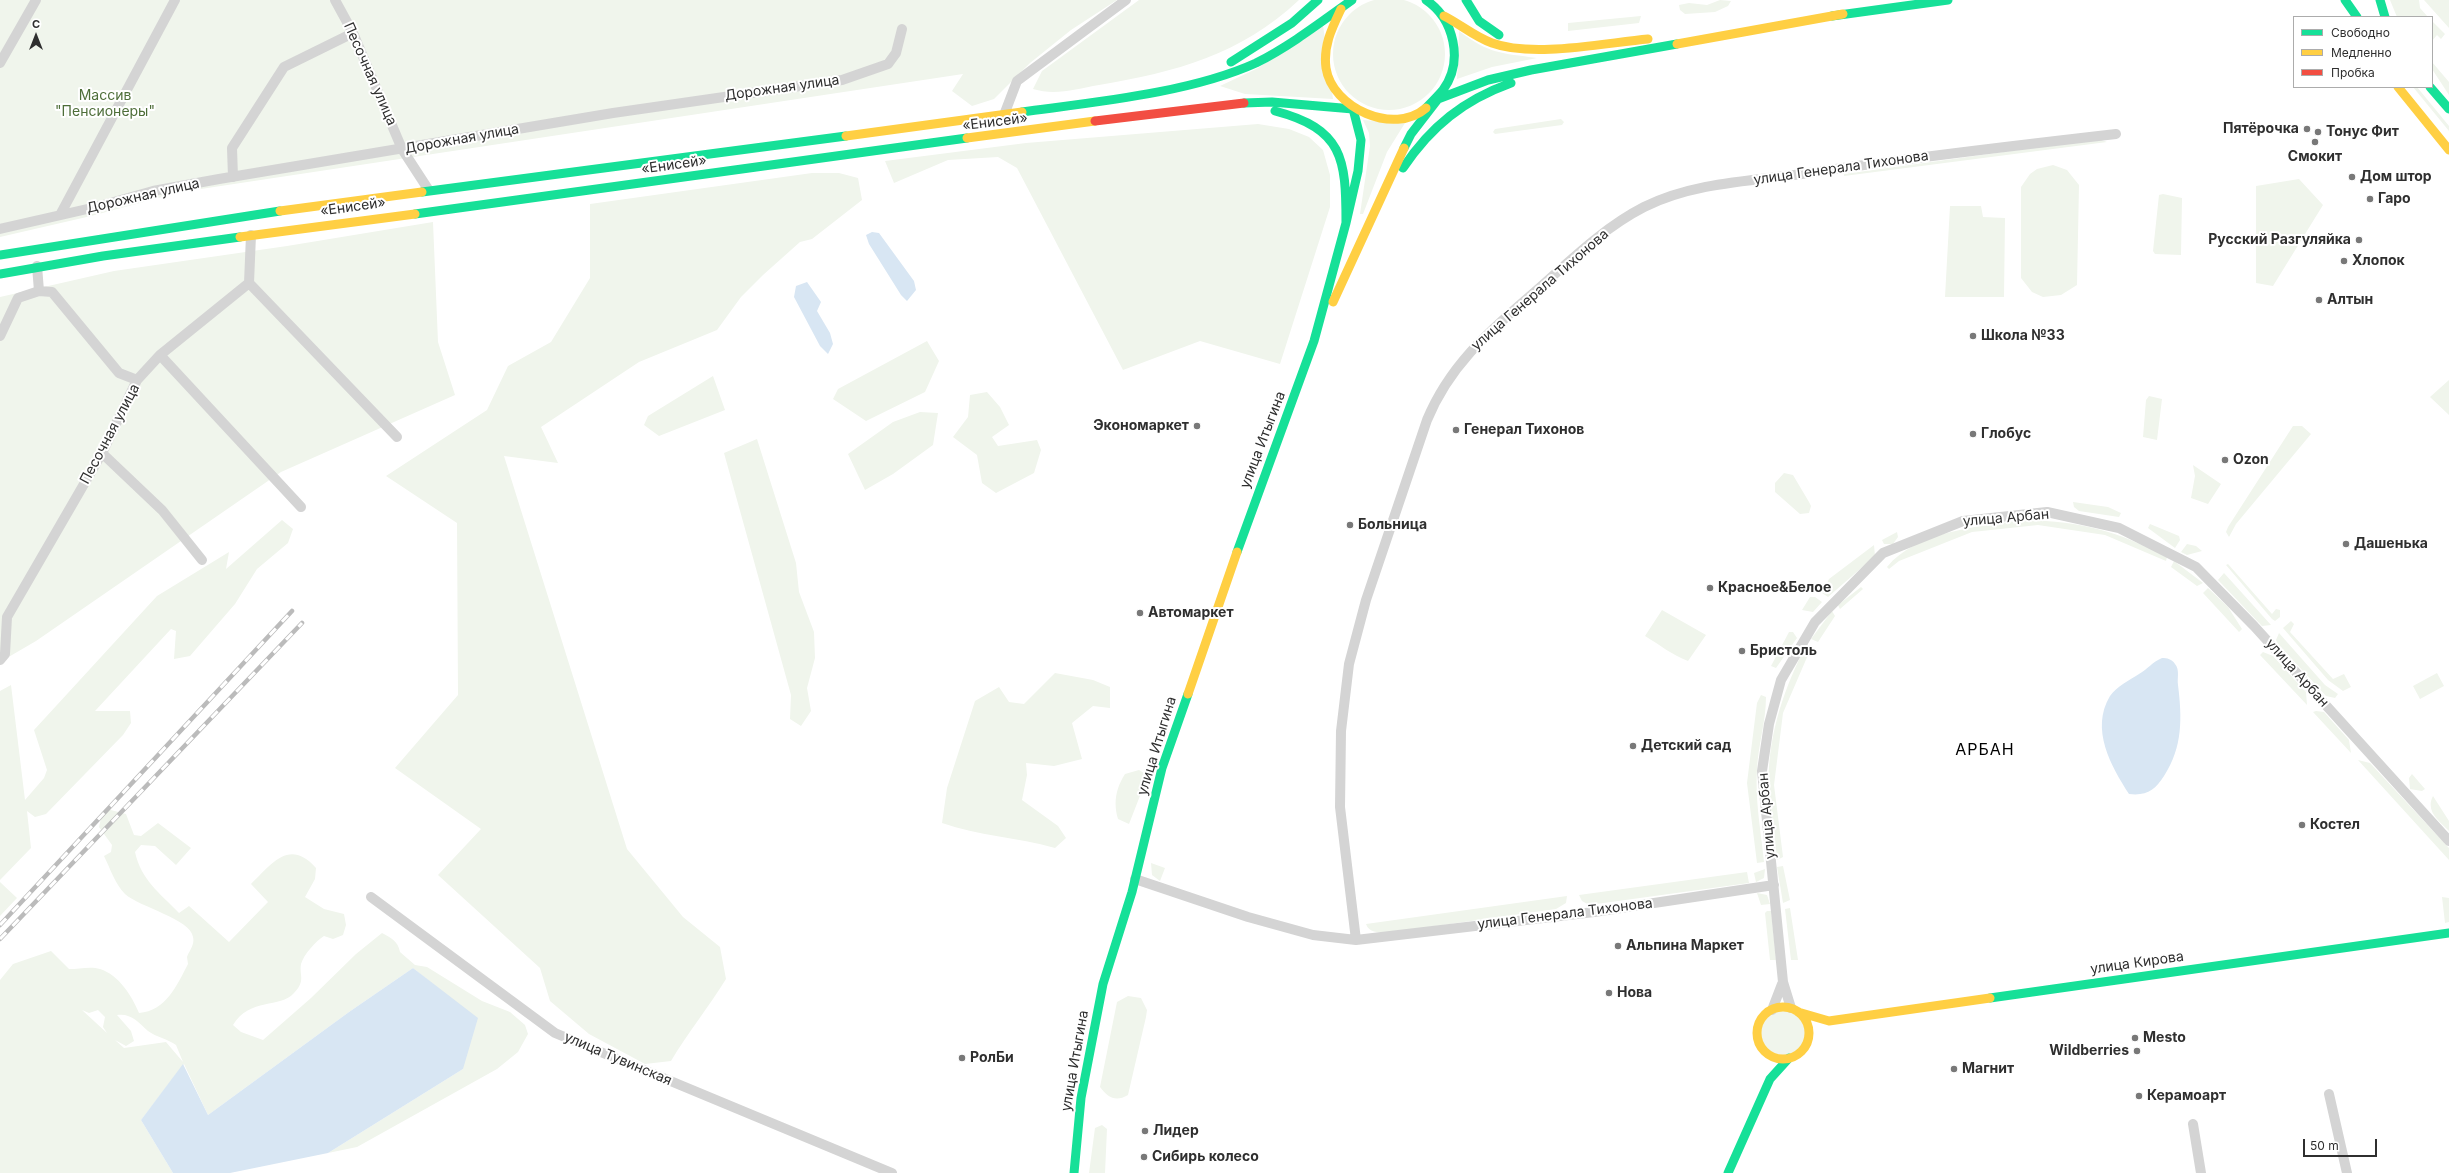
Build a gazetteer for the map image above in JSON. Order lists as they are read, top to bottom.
{
  "streets": {
    "main road": ["«Енисей»", "улица Итыгина", "улица Кирова"],
    "street": [
      "Песочная улица",
      "Дорожная улица",
      "улица Генерала Тихонова",
      "улица Арбан",
      "улица Тувинская"
    ]
  },
  "crossings": [
    ["Песочная улица", "Дорожная улица"],
    ["Песочная улица", "«Енисей»"],
    ["«Енисей»", "улица Итыгина"],
    ["улица Генерала Тихонова", "улица Итыгина"],
    ["улица Генерала Тихонова", "улица Арбан"]
  ],
  "districts": ["АРБАН"],
  "parks": ["Массив \"Пенсионеры\""],
  "places": [
    "Пятёрочка",
    "Тонус Фит",
    "Смокит",
    "Дом штор",
    "Гаро",
    "Русский Разгуляйка",
    "Хлопок",
    "Алтын",
    "Школа №33",
    "Экономаркет",
    "Генерал Тихонов",
    "Глобус",
    "Ozon",
    "Больница",
    "Дашенька",
    "Красное&Белое",
    "Автомаркет",
    "Бристоль",
    "Детский сад",
    "Костел",
    "Альпина Маркет",
    "Нова",
    "Mesto",
    "Wildberries",
    "РолБи",
    "Магнит",
    "Керамоарт",
    "Лидер",
    "Сибирь колесо"
  ],
  "legend": ["Свободно", "Медленно", "Пробка"],
  "scale_bar": "50 m",
  "north": "top"
}
